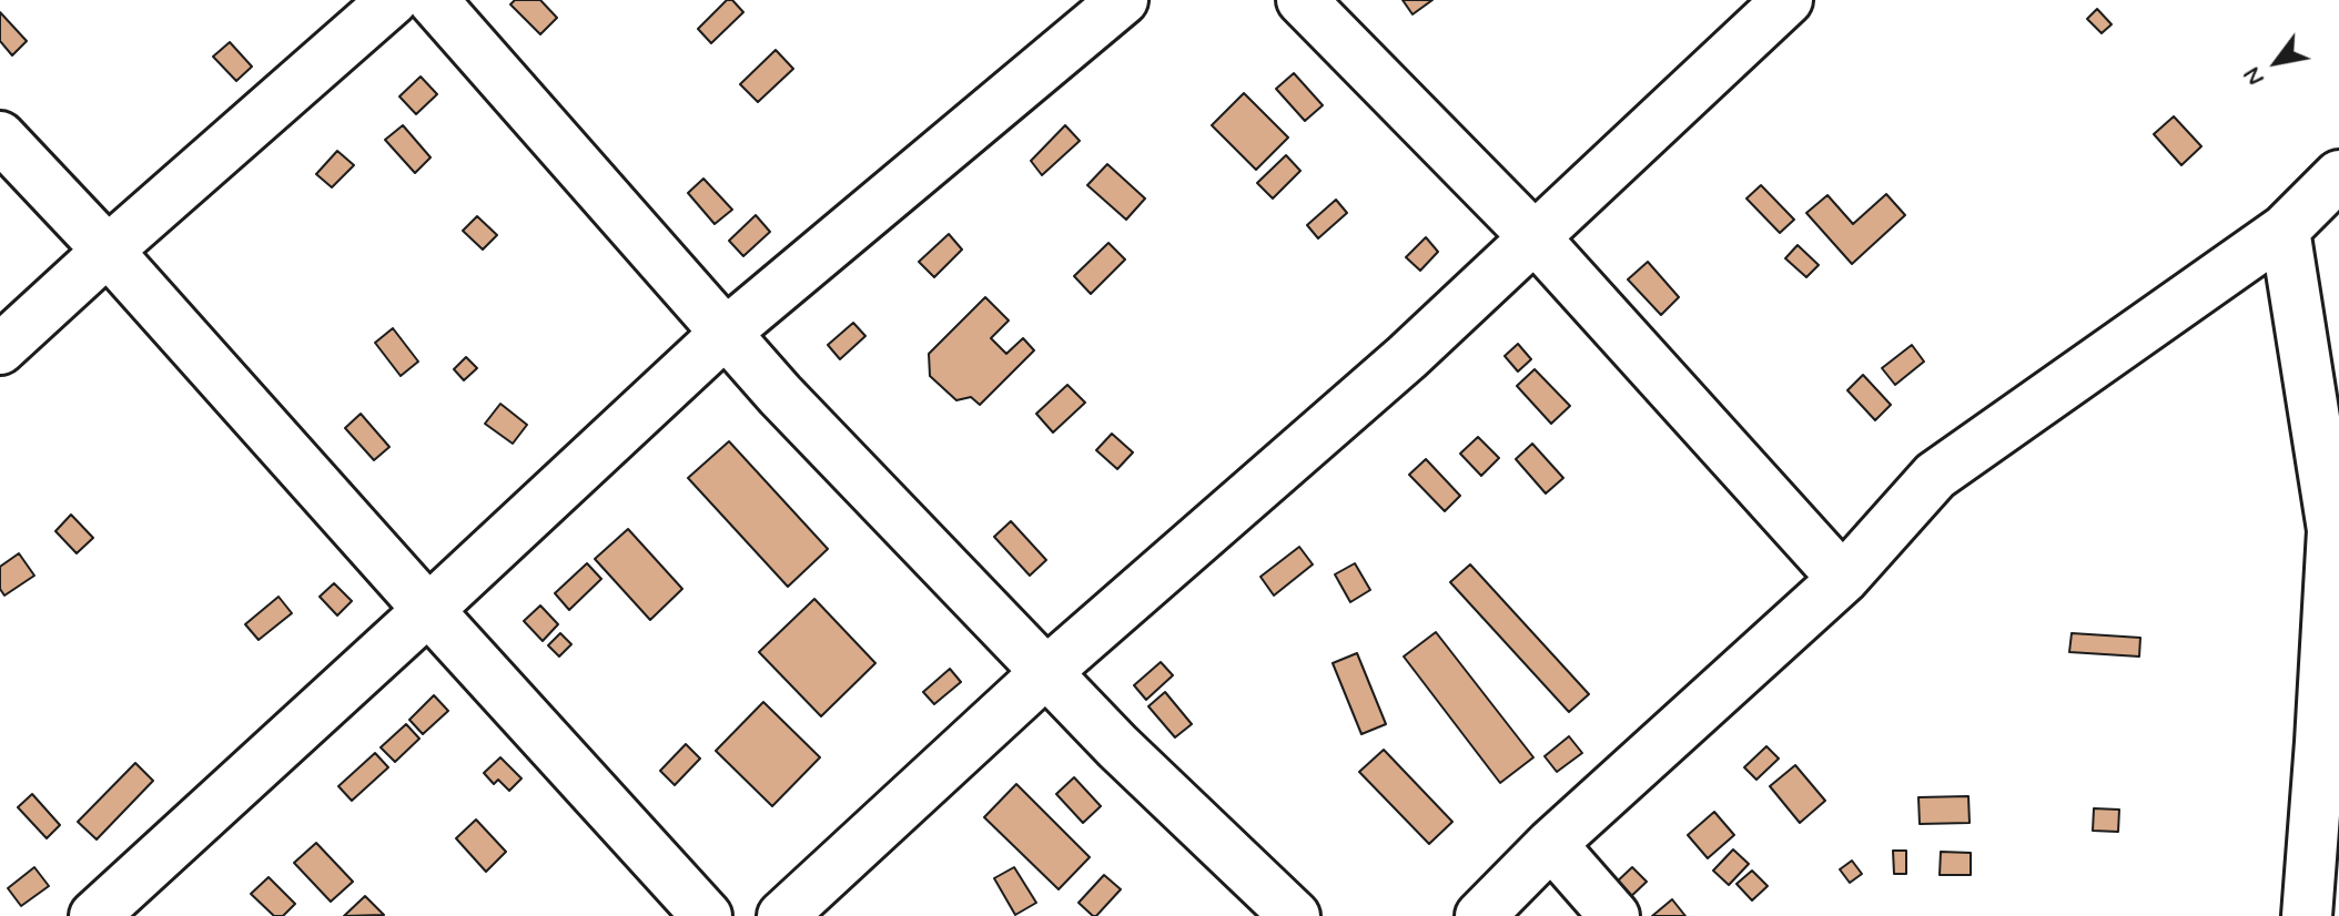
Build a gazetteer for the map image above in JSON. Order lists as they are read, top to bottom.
{
  "north": "bottom left"
}
